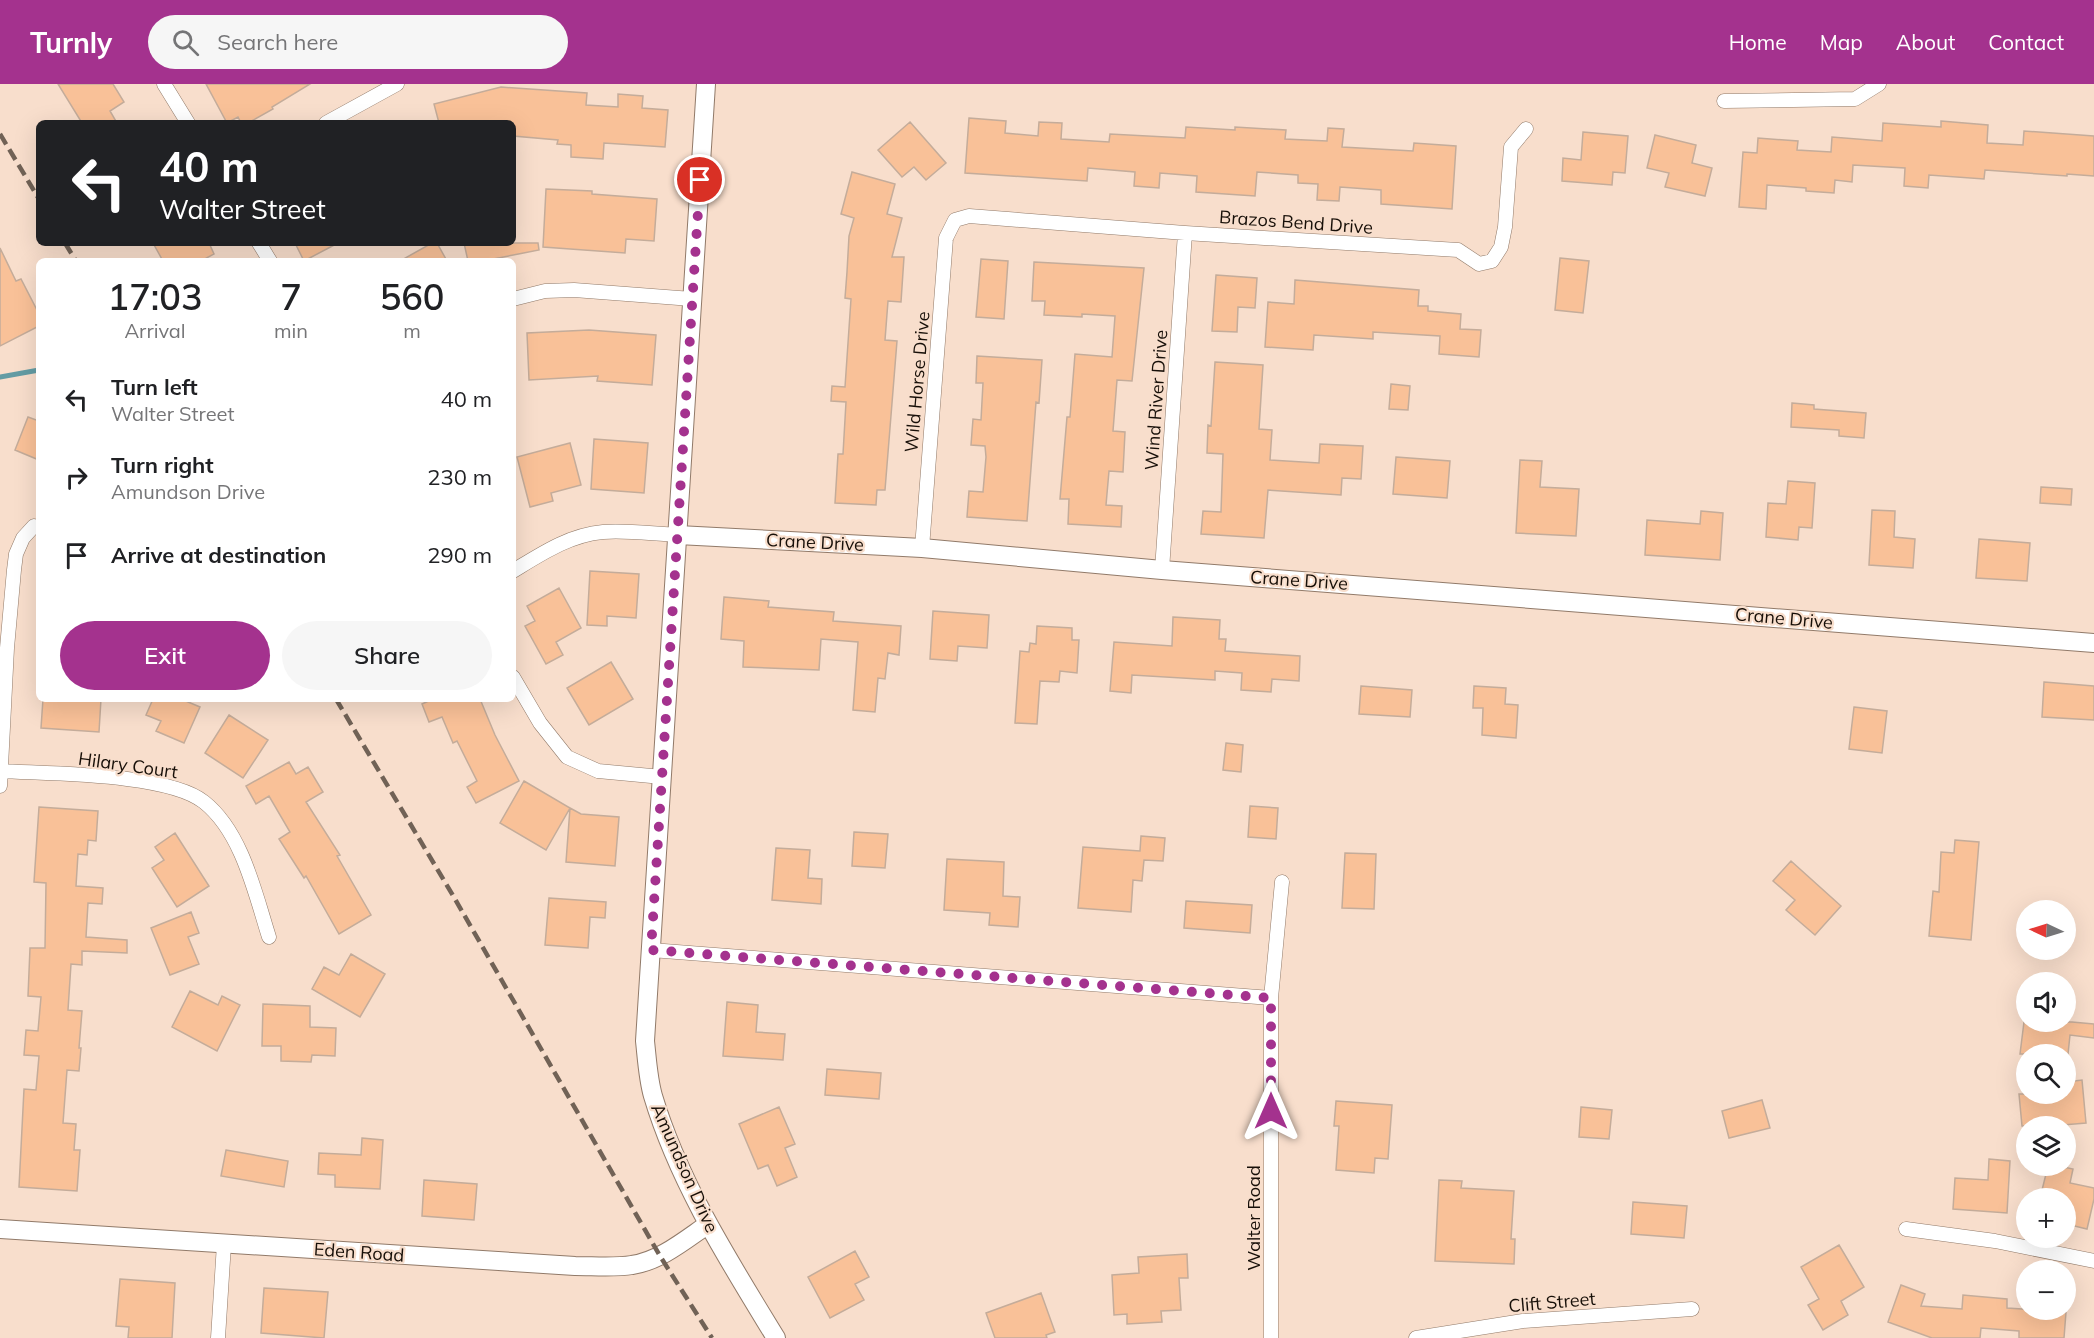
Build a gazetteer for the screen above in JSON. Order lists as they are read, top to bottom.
{
  "streets": {
    "street": [
      "Brazos Bend Drive",
      "Wild Horse Drive",
      "Wind River Drive",
      "Crane Drive",
      "Hilary Court",
      "Amundson Drive",
      "Walter Road",
      "Eden Road",
      "Clift Street"
    ]
  },
  "crossings": [
    ["Brazos Bend Drive", "Wild Horse Drive"],
    ["Brazos Bend Drive", "Wind River Drive"],
    ["Wild Horse Drive", "Crane Drive"],
    ["Wind River Drive", "Crane Drive"],
    ["Crane Drive", "Amundson Drive"],
    ["Amundson Drive", "Eden Road"]
  ],
  "north": "left",
  "page": {
    "header": "Turnly",
    "search": "Search here",
    "nav": [
      "Home",
      "Map",
      "About",
      "Contact"
    ],
    "turn": ["40 m", "Walter Street"],
    "eta": [
      "17:03",
      "Arrival",
      "7",
      "min",
      "560",
      "m"
    ],
    "list": [
      {
        "name": "Turn left",
        "note": "Walter Street",
        "value": "40 m"
      },
      {
        "name": "Turn right",
        "note": "Amundson Drive",
        "value": "230 m"
      },
      {
        "name": "Arrive at destination",
        "value": "290 m"
      }
    ],
    "buttons": ["Exit", "Share"],
    "map_buttons": ["+", "−"]
  }
}
